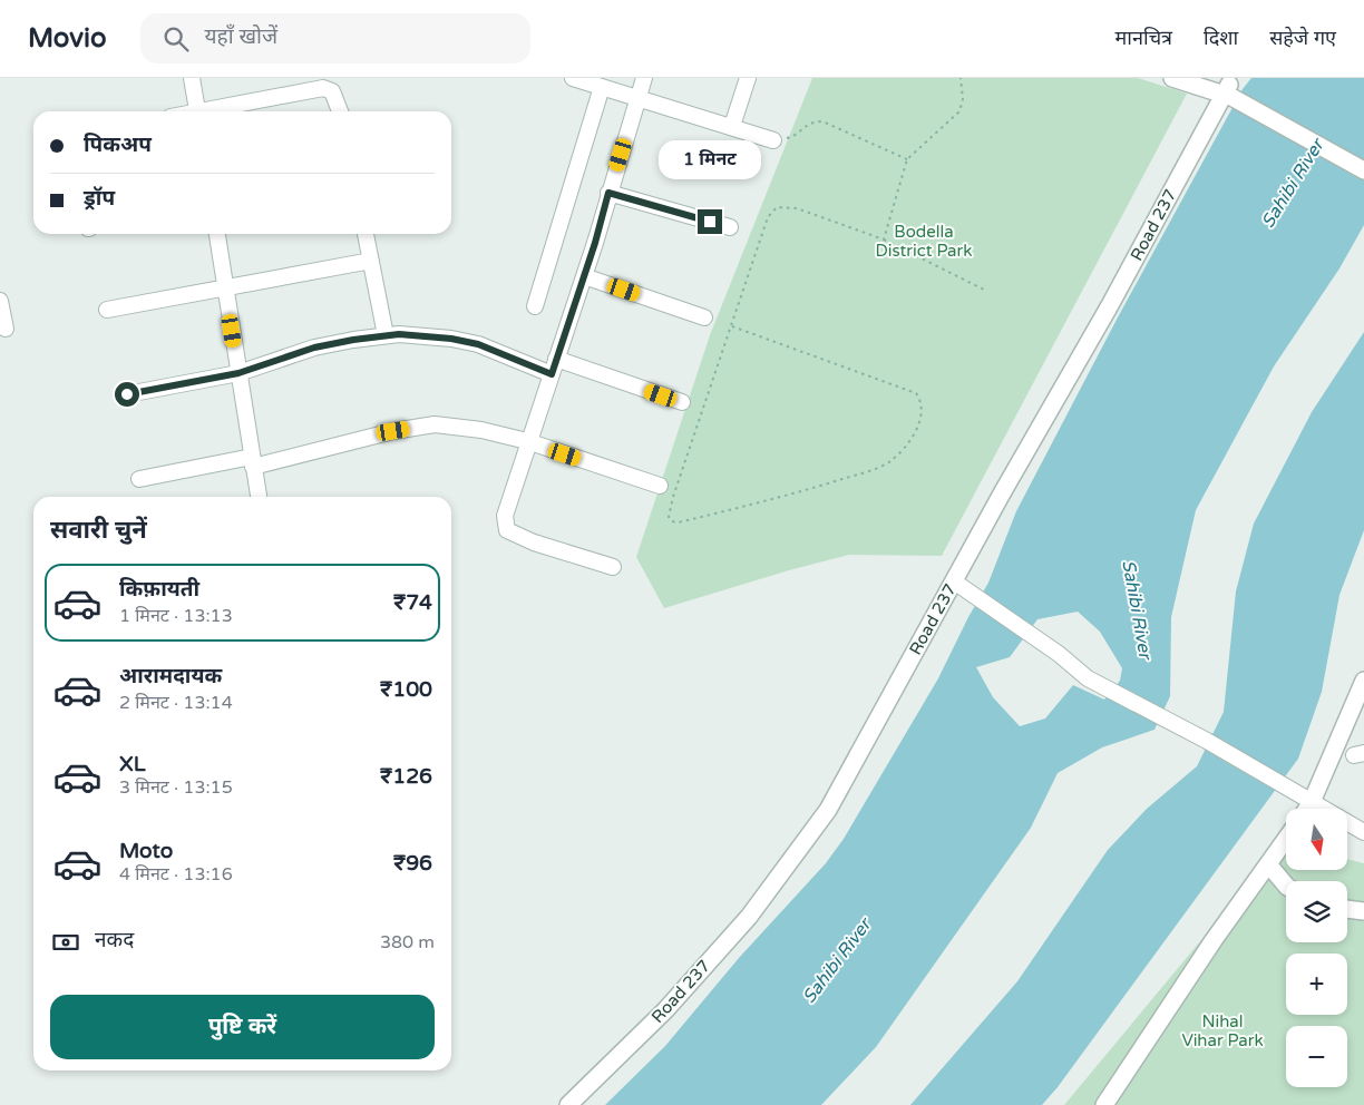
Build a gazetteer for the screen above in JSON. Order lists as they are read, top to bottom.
{
  "streets": {
    "street": ["Road 237"]
  },
  "water": ["Sahibi River"],
  "parks": ["Bodella District Park", "Nihal Vihar Park"],
  "north": "bottom",
  "page": {
    "header": "Movio",
    "search": "यहाँ खोजें",
    "nav": ["मानचित्र", "दिशा", "सहेजे गए"],
    "banner": ["पिकअप", "ड्रॉप"],
    "bubble": "1 मिनट",
    "heading": "सवारी चुनें",
    "list": [
      {
        "name": "किफ़ायती",
        "note": "1 मिनट · 13:13",
        "value": "₹74"
      },
      {
        "name": "आरामदायक",
        "note": "2 मिनट · 13:14",
        "value": "₹100"
      },
      {
        "name": "XL",
        "note": "3 मिनट · 13:15",
        "value": "₹126"
      },
      {
        "name": "Moto",
        "note": "4 मिनट · 13:16",
        "value": "₹96"
      }
    ],
    "map_buttons": ["+", "−"],
    "pay": ["नकद", "380 m"],
    "buttons": "पुष्टि करें"
  }
}
